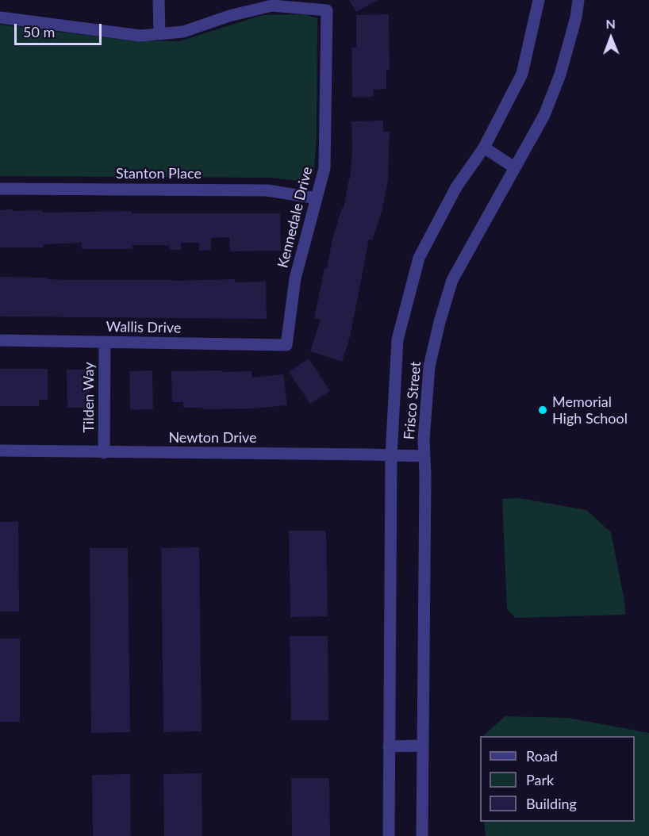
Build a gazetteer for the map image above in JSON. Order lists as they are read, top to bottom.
{
  "streets": {
    "street": [
      "Stanton Place",
      "Kennedale Drive",
      "Wallis Drive",
      "Tilden Way",
      "Frisco Street",
      "Newton Drive"
    ]
  },
  "crossings": [
    ["Stanton Place", "Kennedale Drive"],
    ["Kennedale Drive", "Wallis Drive"],
    ["Wallis Drive", "Tilden Way"],
    ["Tilden Way", "Newton Drive"],
    ["Frisco Street", "Newton Drive"]
  ],
  "places": ["Memorial High School"],
  "legend": ["Road", "Park", "Building"],
  "scale_bar": "50 m",
  "north": "top"
}
